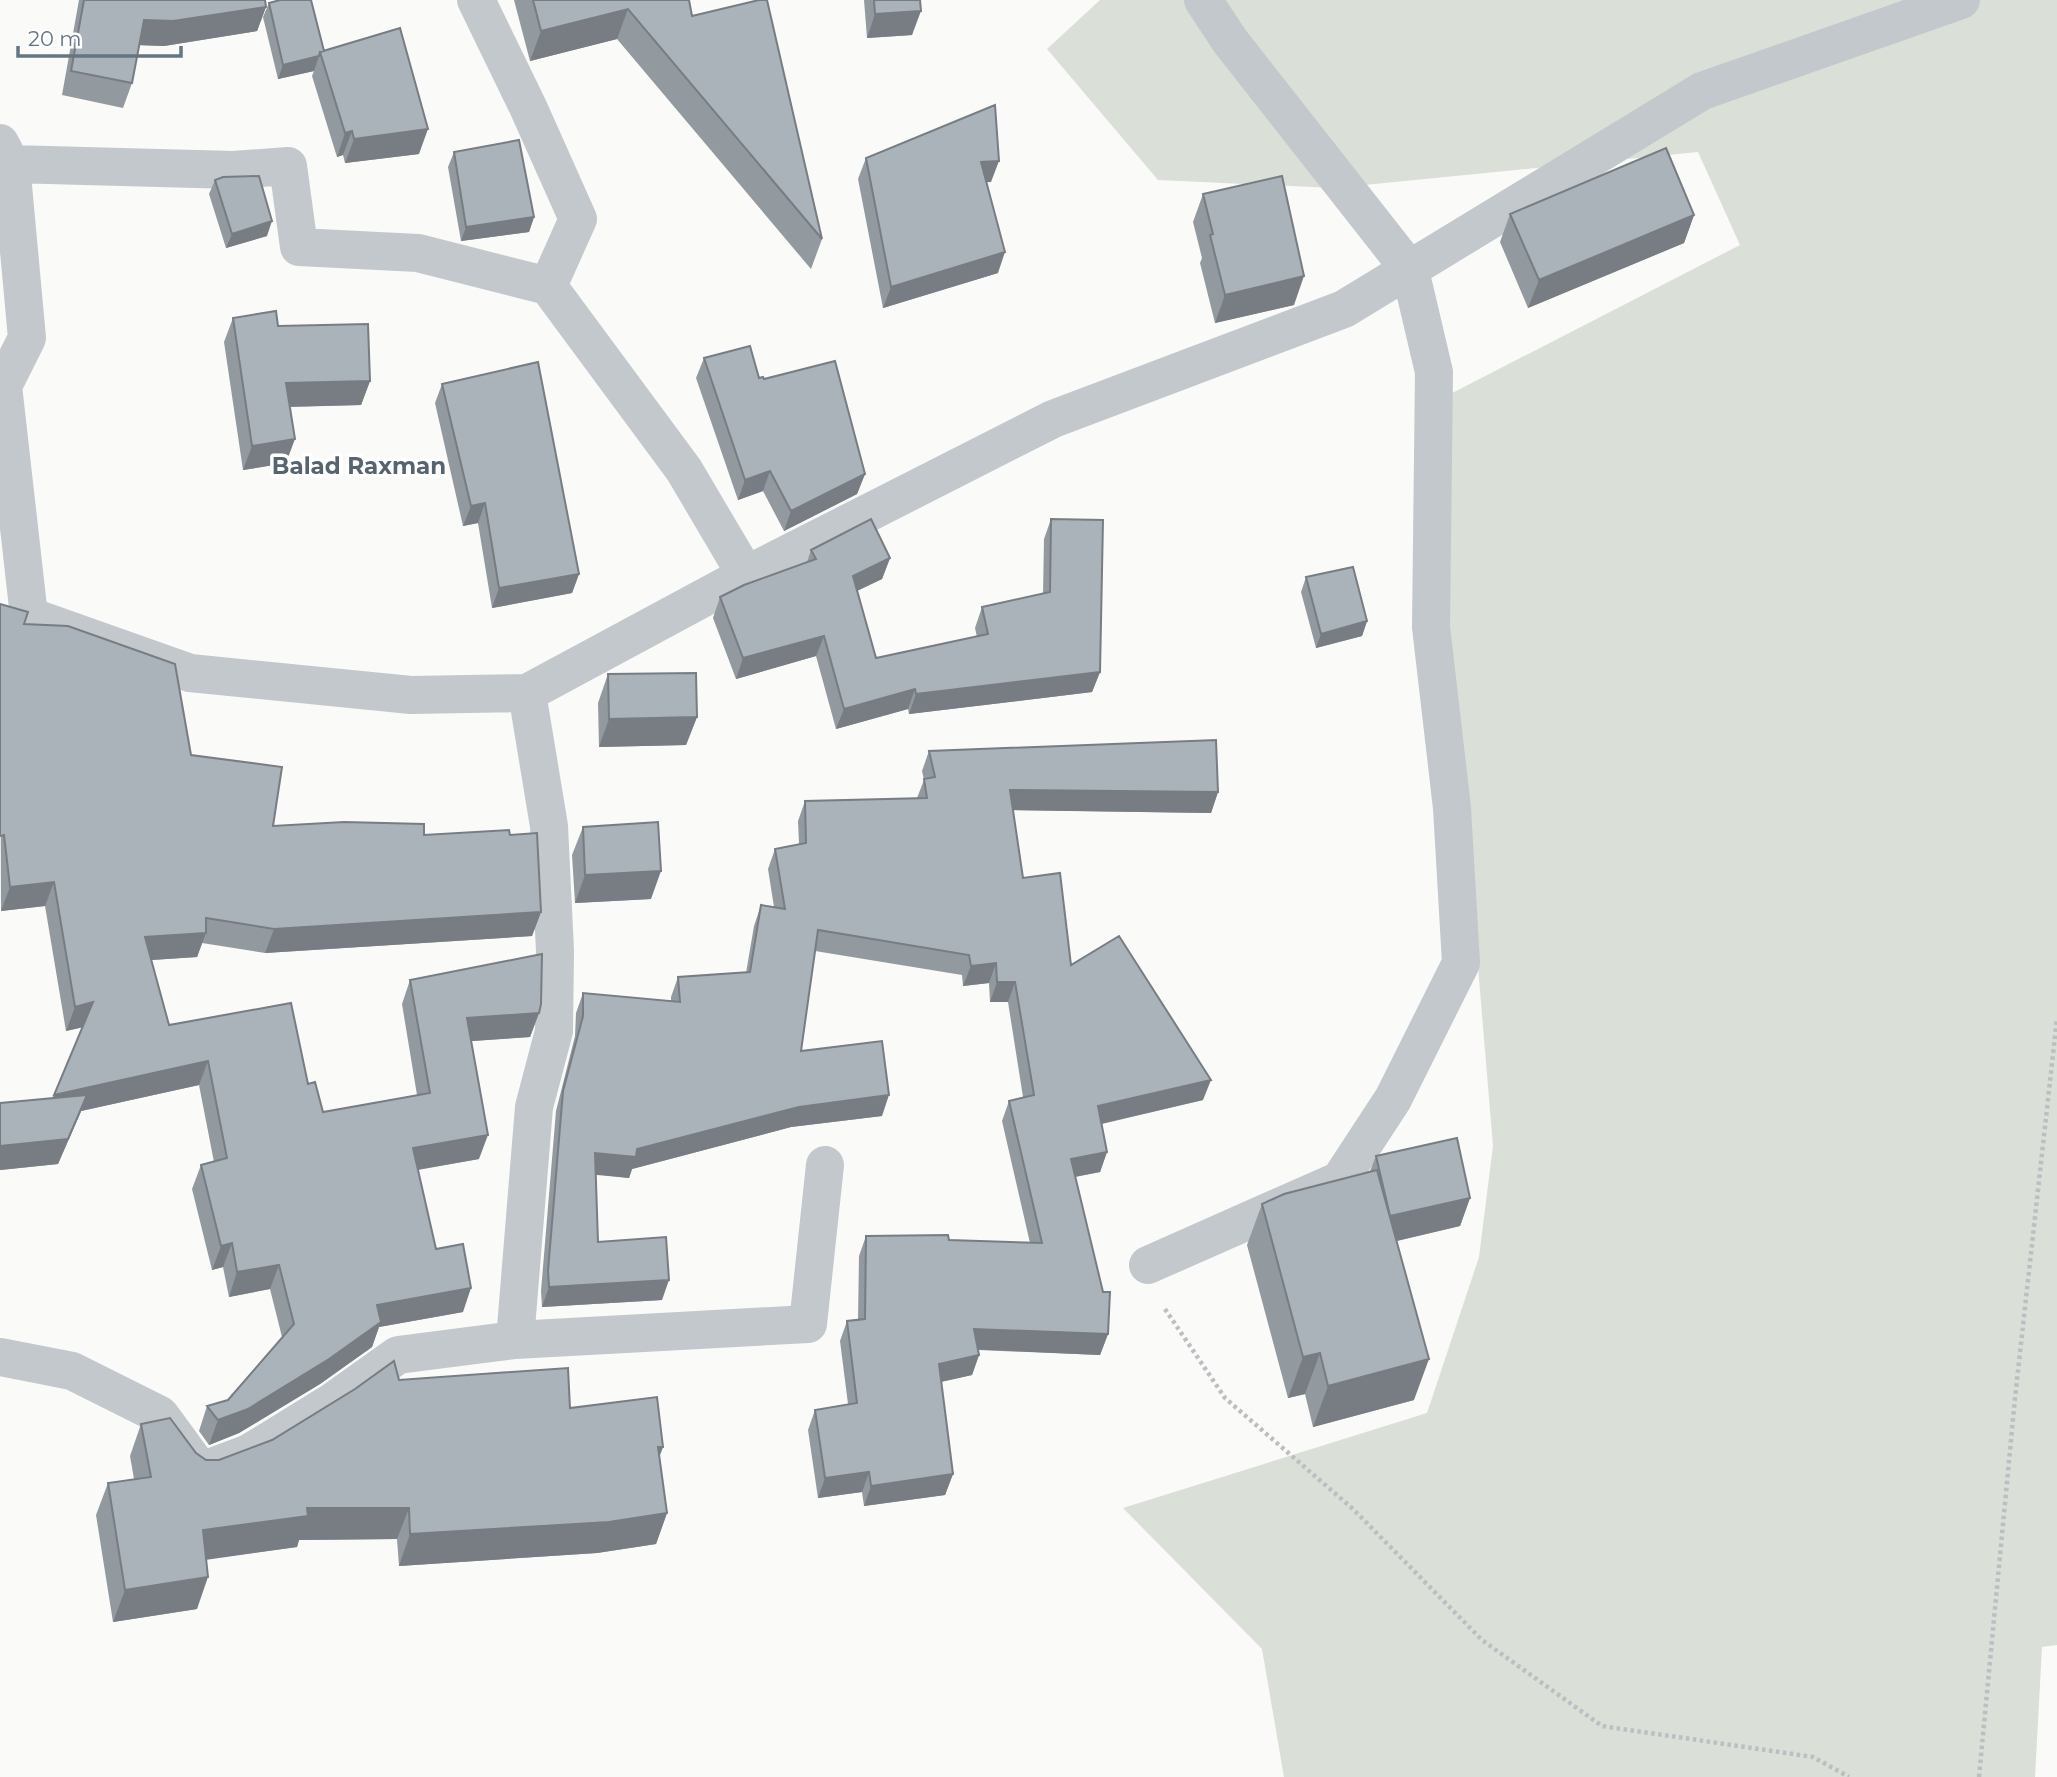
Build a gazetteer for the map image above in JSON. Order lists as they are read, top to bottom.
{
  "districts": ["Balad Raxman"],
  "scale_bar": "20 m"
}
